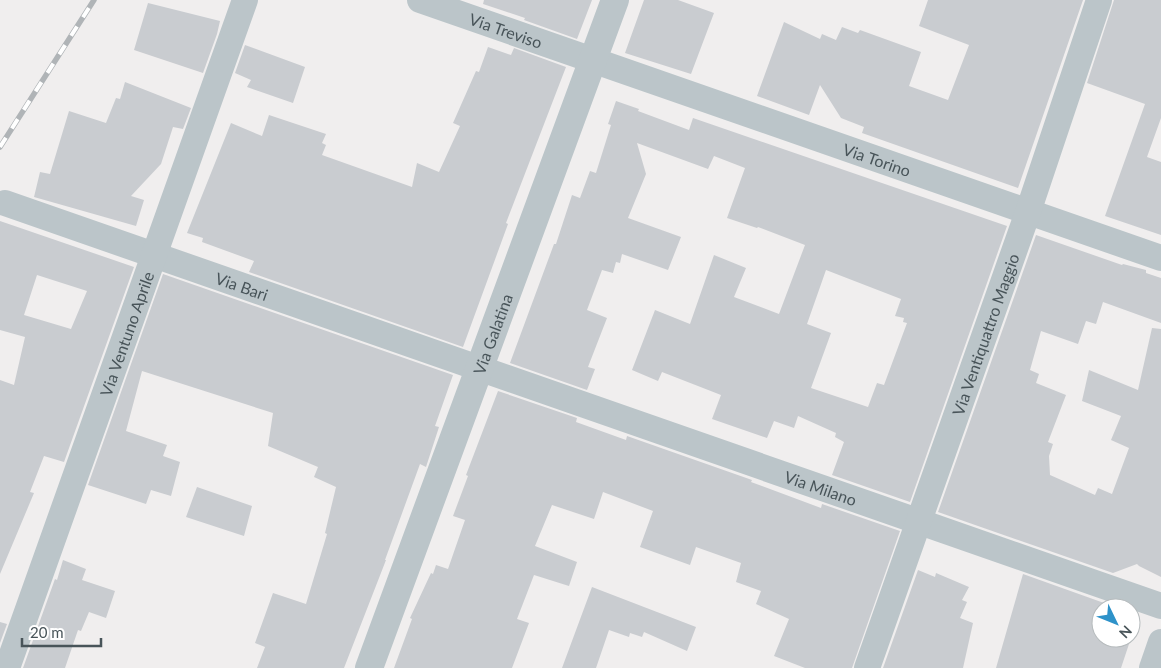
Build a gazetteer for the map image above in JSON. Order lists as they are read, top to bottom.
{
  "streets": {
    "street": [
      "Via Treviso",
      "Via Torino",
      "Via Bari",
      "Via Ventuno Aprile",
      "Via Galatina",
      "Via Ventiquattro Maggio",
      "Via Milano"
    ]
  },
  "crossings": [
    ["Via Treviso", "Via Torino"],
    ["Via Treviso", "Via Galatina"],
    ["Via Torino", "Via Galatina"],
    ["Via Torino", "Via Ventiquattro Maggio"],
    ["Via Bari", "Via Ventuno Aprile"],
    ["Via Bari", "Via Galatina"],
    ["Via Bari", "Via Milano"],
    ["Via Galatina", "Via Milano"],
    ["Via Ventiquattro Maggio", "Via Milano"]
  ],
  "scale_bar": "20 m",
  "north": "bottom right"
}
